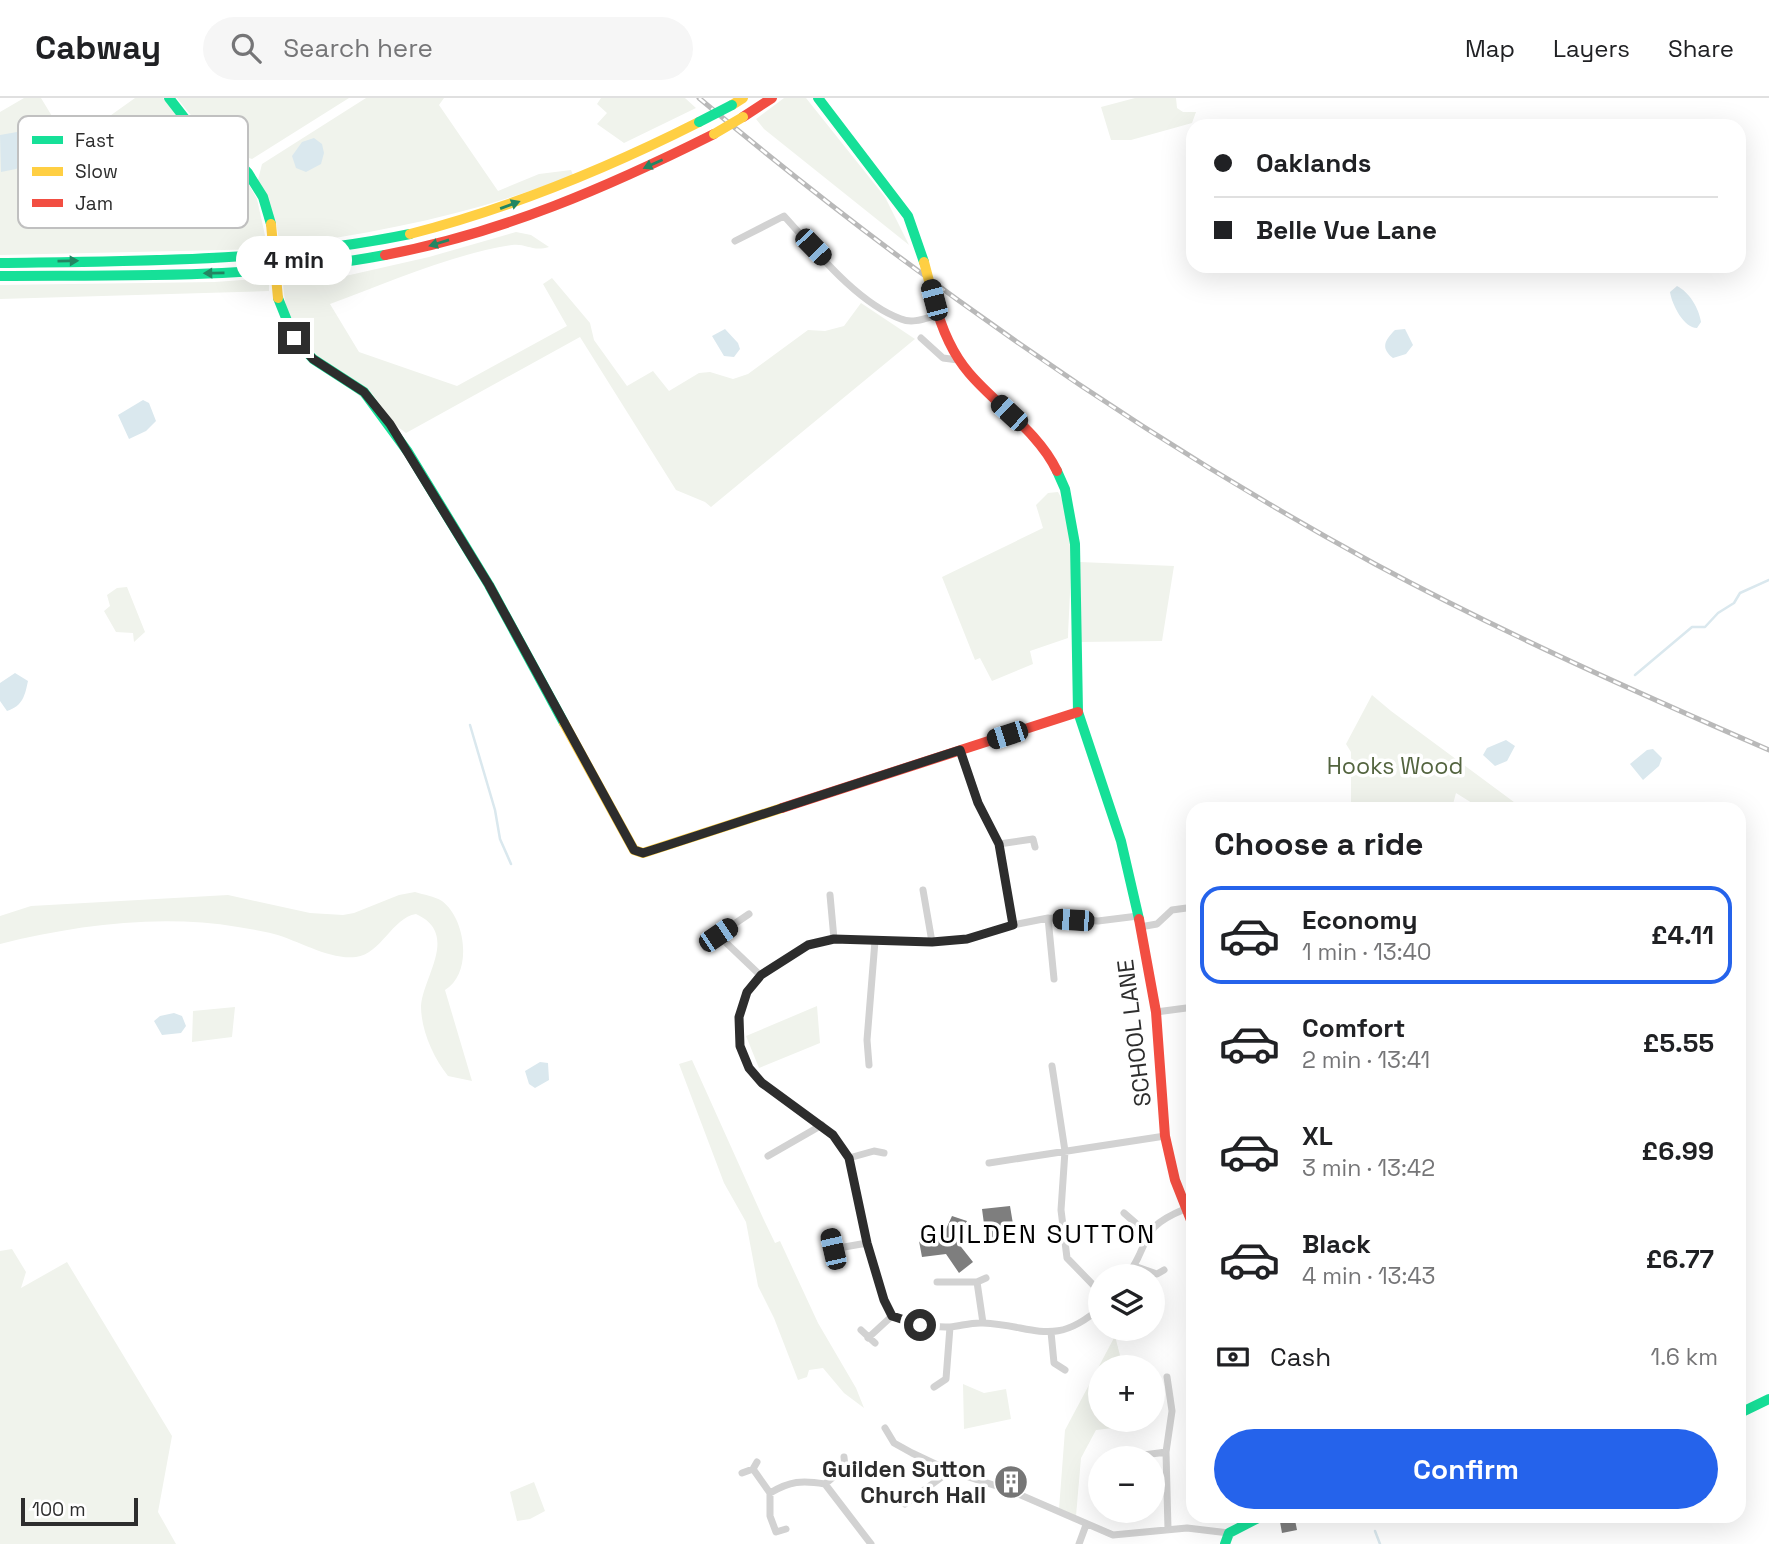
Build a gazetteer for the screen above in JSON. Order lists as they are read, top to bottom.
{
  "streets": {
    "main road": ["SCHOOL LANE"]
  },
  "districts": ["GUILDEN SUTTON"],
  "parks": ["Hooks Wood"],
  "places": {
    "building": ["Guilden Sutton Church Hall"]
  },
  "legend": ["Fast", "Slow", "Jam"],
  "scale_bar": "100 m",
  "page": {
    "header": "Cabway",
    "search": "Search here",
    "nav": ["Map", "Layers", "Share"],
    "banner": ["Oaklands", "Belle Vue Lane"],
    "bubble": "4 min",
    "heading": "Choose a ride",
    "list": [
      {
        "name": "Economy",
        "note": "1 min · 13:40",
        "value": "£4.11"
      },
      {
        "name": "Comfort",
        "note": "2 min · 13:41",
        "value": "£5.55"
      },
      {
        "name": "XL",
        "note": "3 min · 13:42",
        "value": "£6.99"
      },
      {
        "name": "Black",
        "note": "4 min · 13:43",
        "value": "£6.77"
      }
    ],
    "map_buttons": ["+", "−"],
    "pay": ["Cash", "1.6 km"],
    "buttons": "Confirm",
    "scale": "100 m"
  }
}
